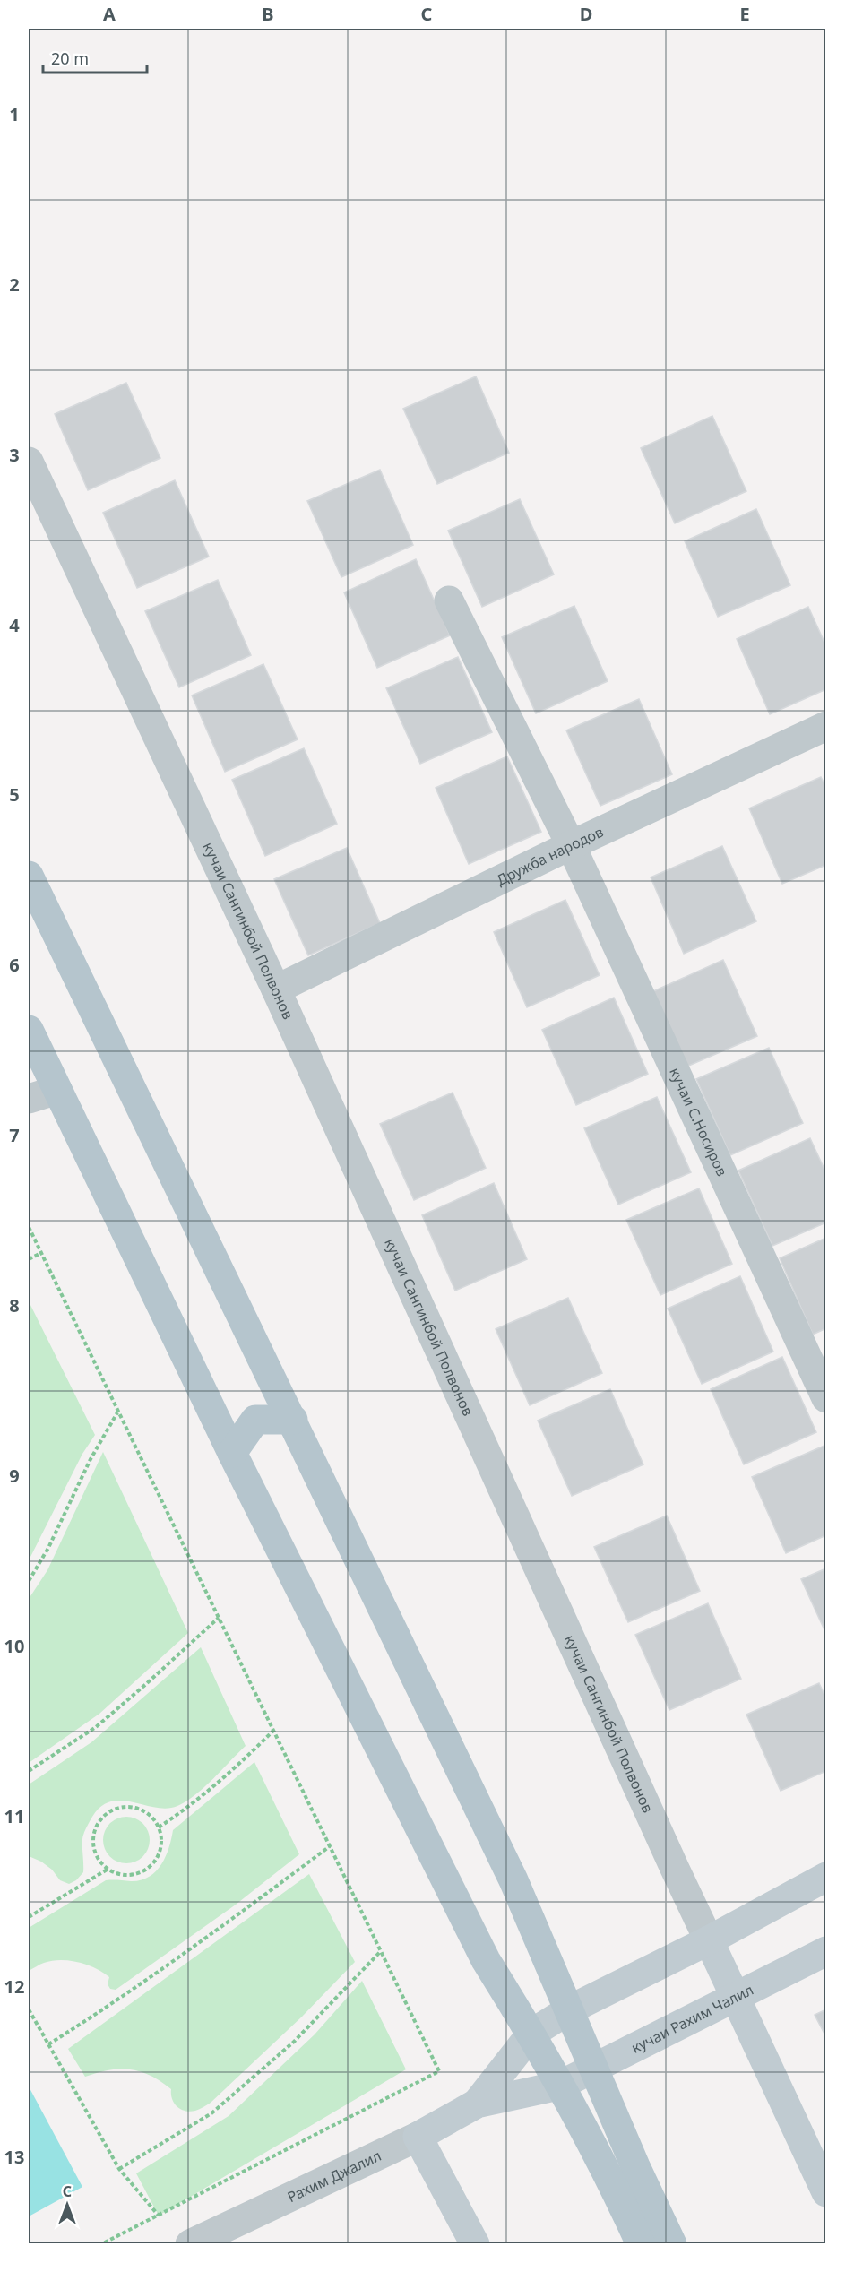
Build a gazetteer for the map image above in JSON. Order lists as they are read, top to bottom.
{
  "streets": {
    "main road": ["кучаи Сангинбой Полвонов", "кучаи Рахим Чалил", "Рахим Джалил"],
    "street": ["Дружба народов", "кучаи С.Носиров"]
  },
  "crossings": [
    ["Дружба народов", "кучаи Сангинбой Полвонов"],
    ["Дружба народов", "кучаи С.Носиров"],
    ["кучаи Сангинбой Полвонов", "кучаи Рахим Чалил"],
    ["кучаи Рахим Чалил", "Рахим Джалил"]
  ],
  "scale_bar": "20 m",
  "north": "top",
  "grid": {
    "columns": [
      "A",
      "B",
      "C",
      "D",
      "E"
    ],
    "rows": [
      "1",
      "2",
      "3",
      "4",
      "5",
      "6",
      "7",
      "8",
      "9",
      "10",
      "11",
      "12",
      "13"
    ]
  }
}
